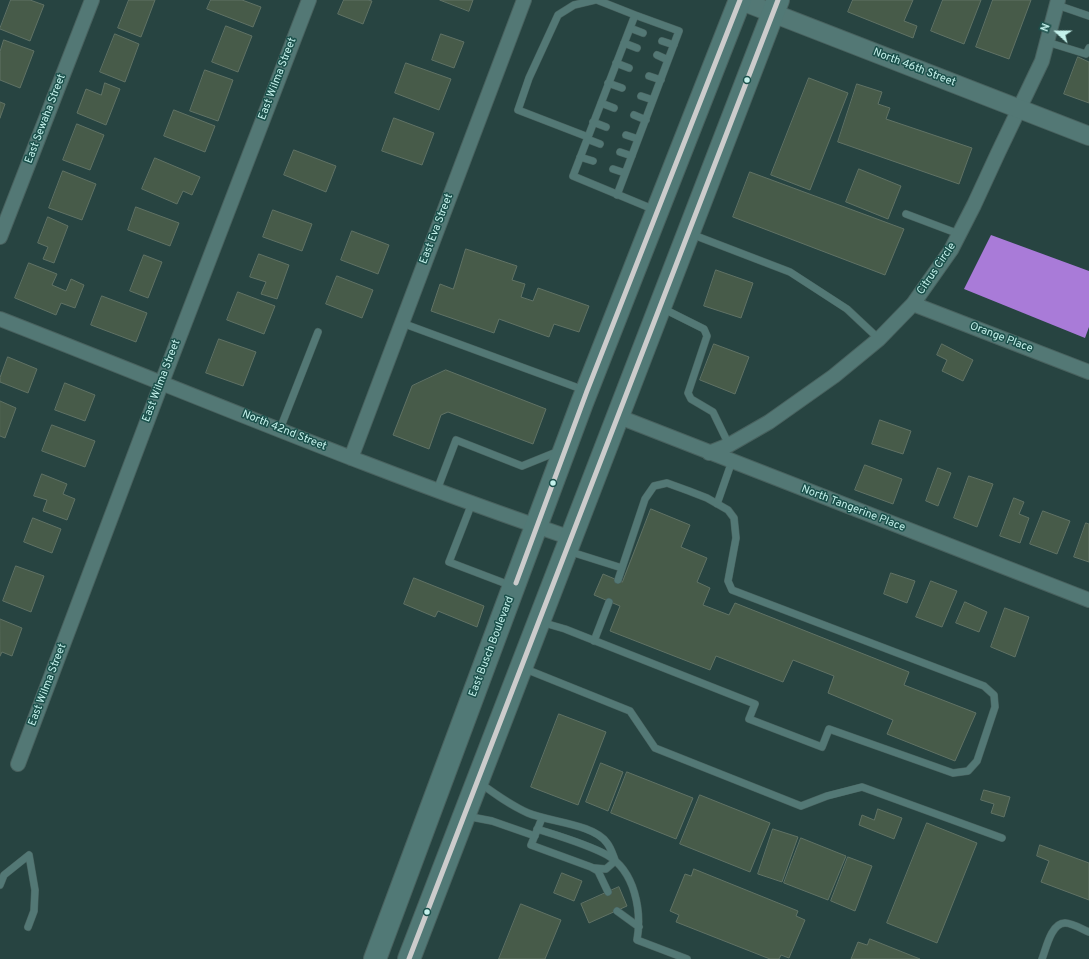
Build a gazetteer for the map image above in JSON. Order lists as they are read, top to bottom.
{
  "streets": {
    "main road": ["East Busch Boulevard"],
    "street": [
      "North 46th Street",
      "East Wilma Street",
      "East Sewaha Street",
      "East Eva Street",
      "Citrus Circle",
      "Orange Place",
      "North 42nd Street",
      "North Tangerine Place"
    ]
  },
  "crossings": [
    ["North 46th Street", "Citrus Circle"],
    ["North 46th Street", "East Busch Boulevard"],
    ["East Wilma Street", "North 42nd Street"],
    ["East Eva Street", "North 42nd Street"],
    ["Citrus Circle", "Orange Place"],
    ["Citrus Circle", "North Tangerine Place"],
    ["North 42nd Street", "East Busch Boulevard"]
  ],
  "north": "left"
}
